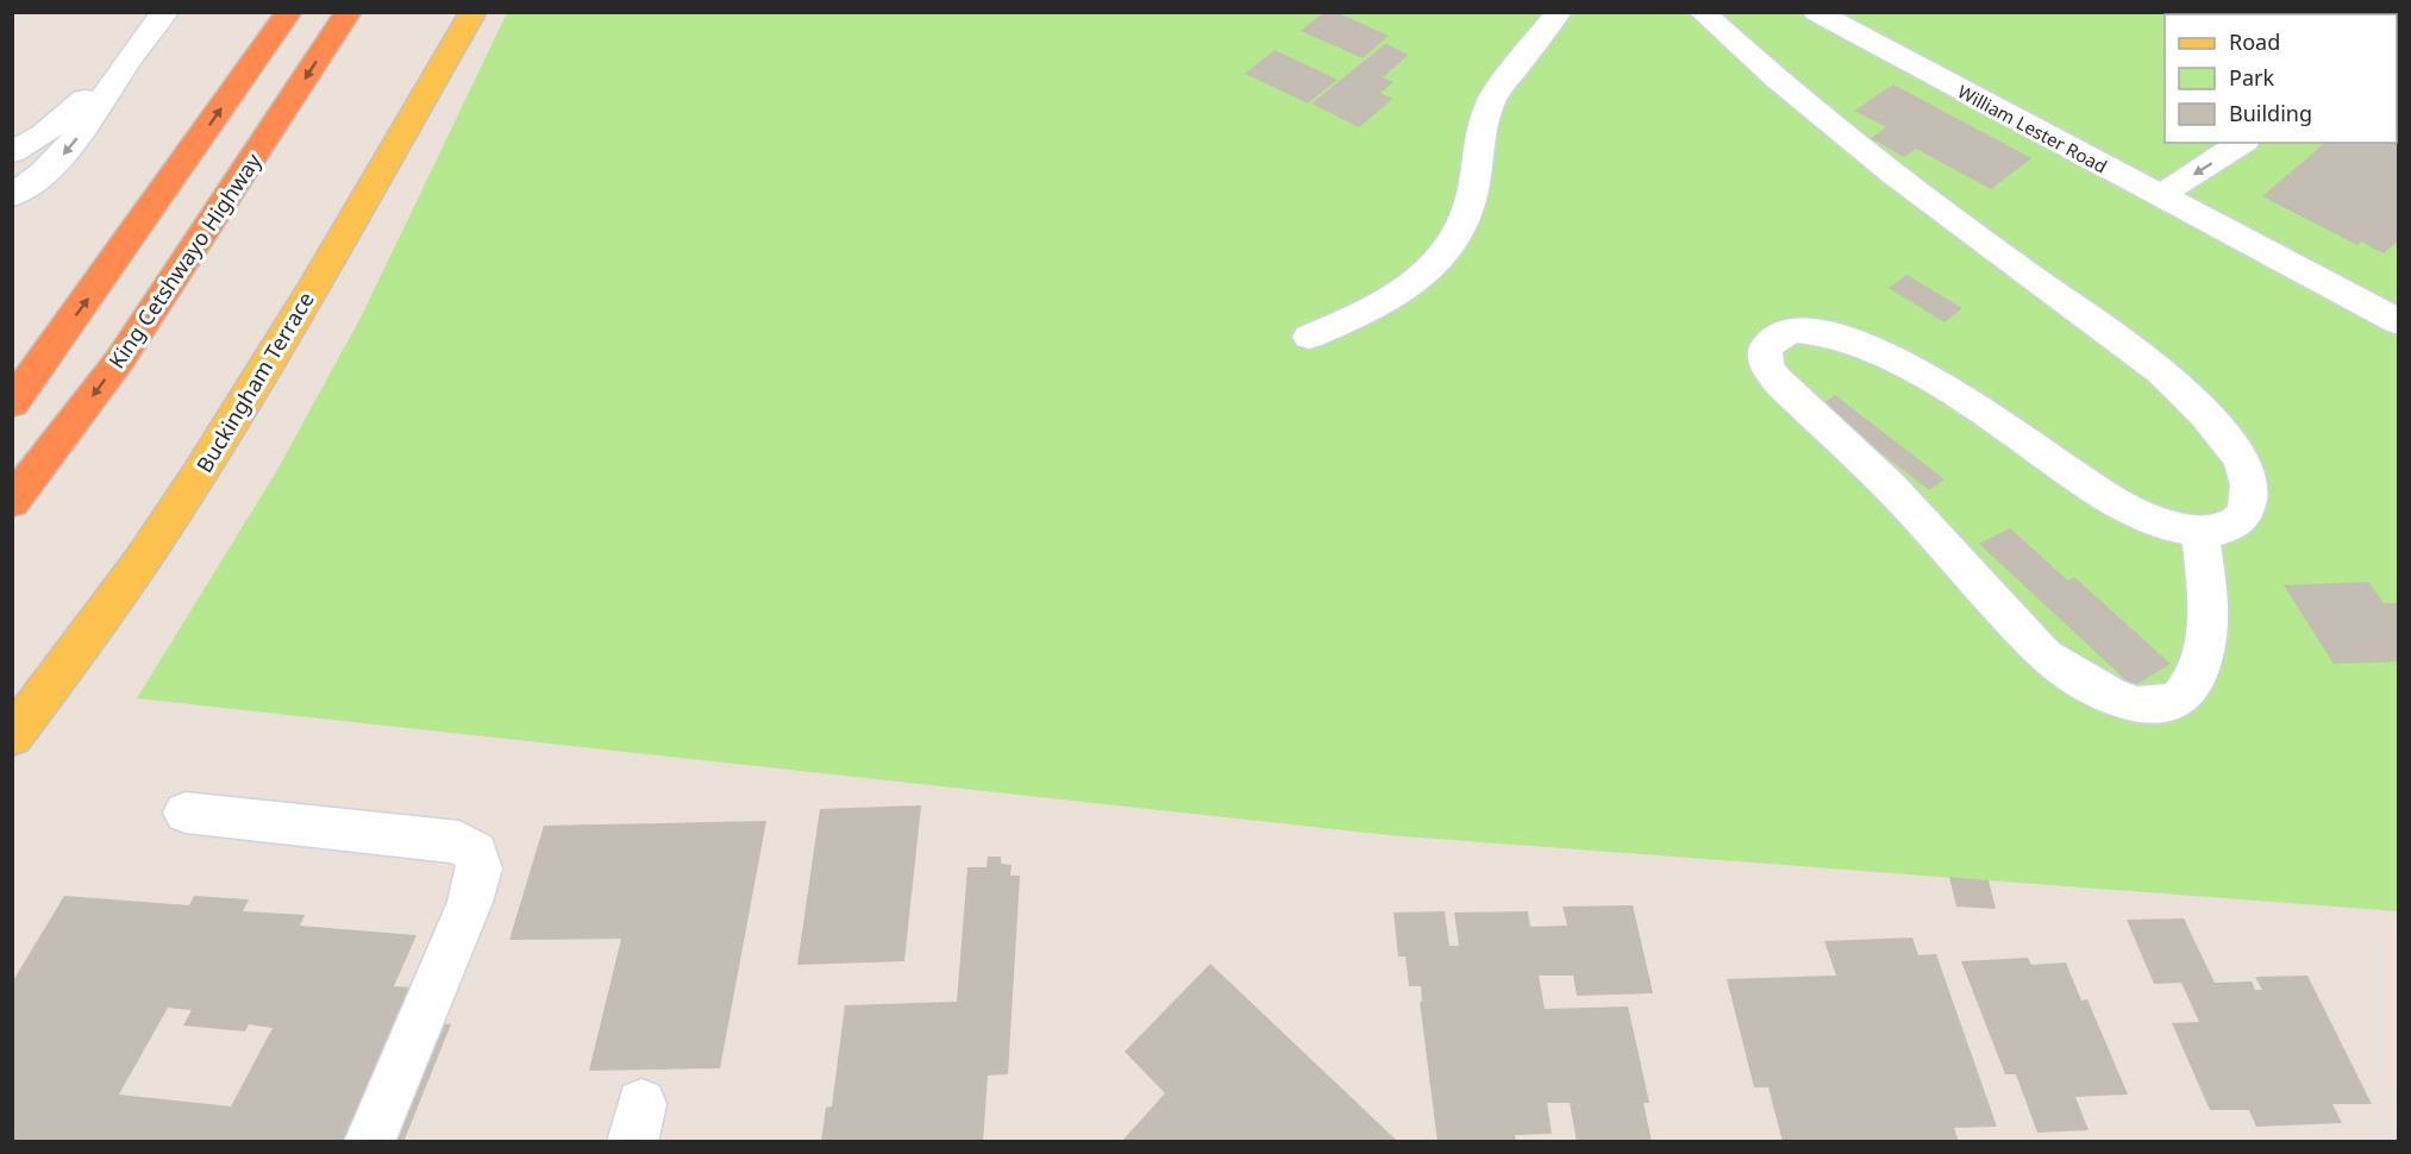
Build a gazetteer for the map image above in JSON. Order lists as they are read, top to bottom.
{
  "streets": {
    "highway": ["King Cetshwayo Highway"],
    "main road": ["Buckingham Terrace"],
    "lane": ["William Lester Road"]
  },
  "legend": ["Road", "Park", "Building"]
}
